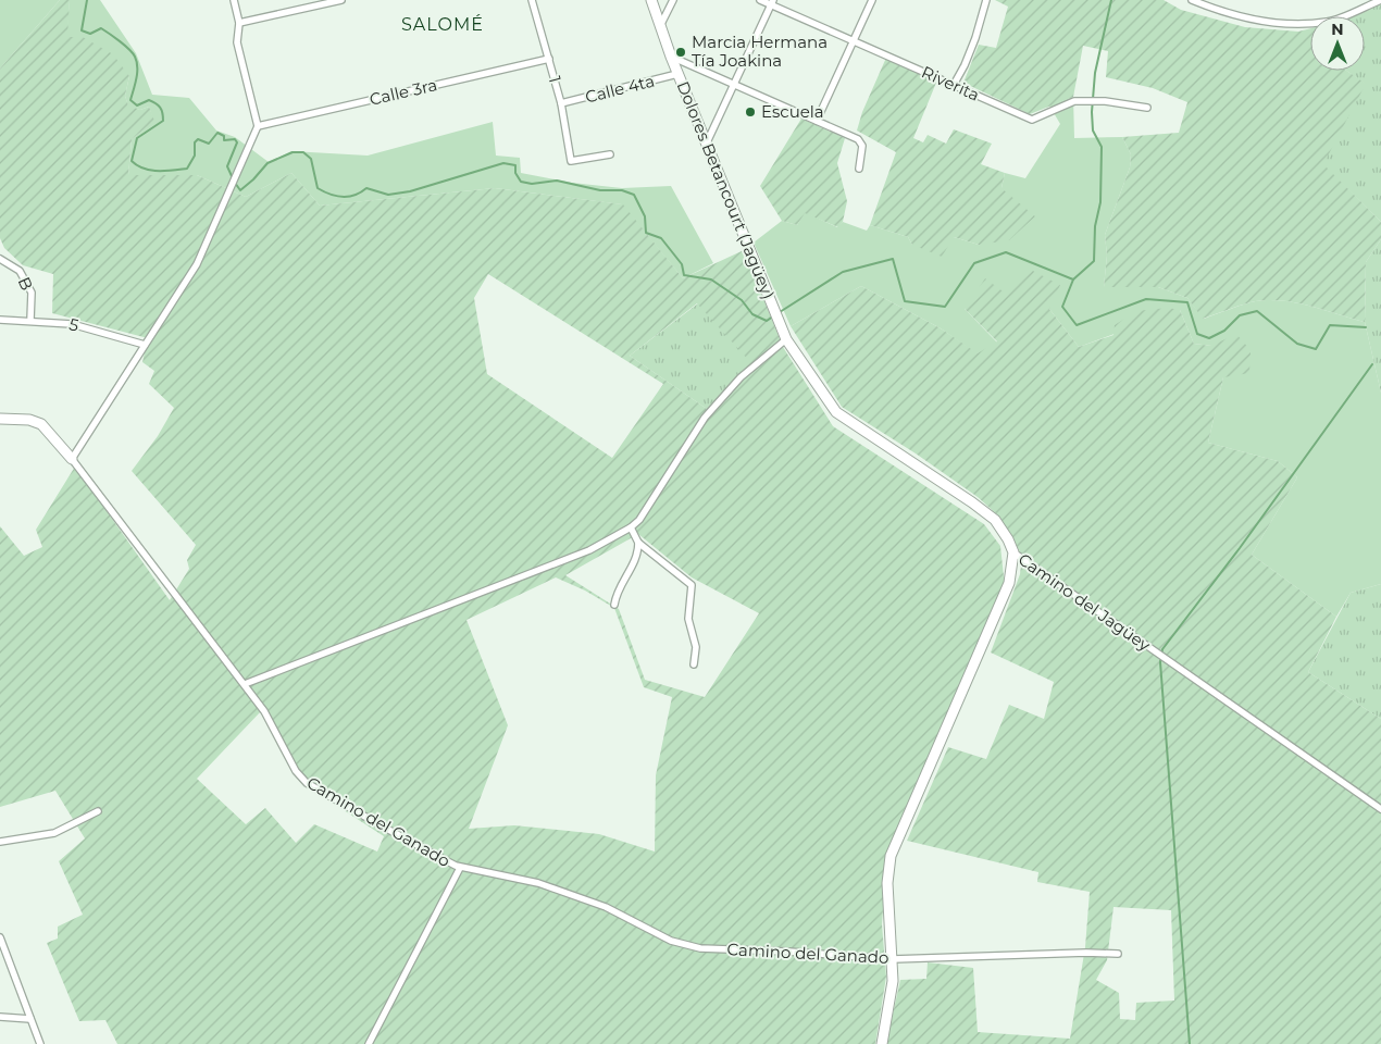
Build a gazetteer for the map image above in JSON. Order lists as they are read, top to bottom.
{
  "streets": {
    "street": [
      "1",
      "Riverita",
      "Calle 4ta",
      "Calle 3ra",
      "Dolores Betancourt (Jagüey)",
      "B",
      "5",
      "Camino del Jagüey",
      "Camino del Ganado"
    ]
  },
  "crossings": [
    ["1", "Calle 4ta"],
    ["1", "Calle 3ra"],
    ["Calle 4ta", "Dolores Betancourt (Jagüey)"],
    ["Dolores Betancourt (Jagüey)", "Camino del Jagüey"],
    ["B", "5"]
  ],
  "districts": ["SALOMÉ"],
  "places": ["Marcia Hermana Tía Joakina", "Escuela"],
  "north": "top"
}
